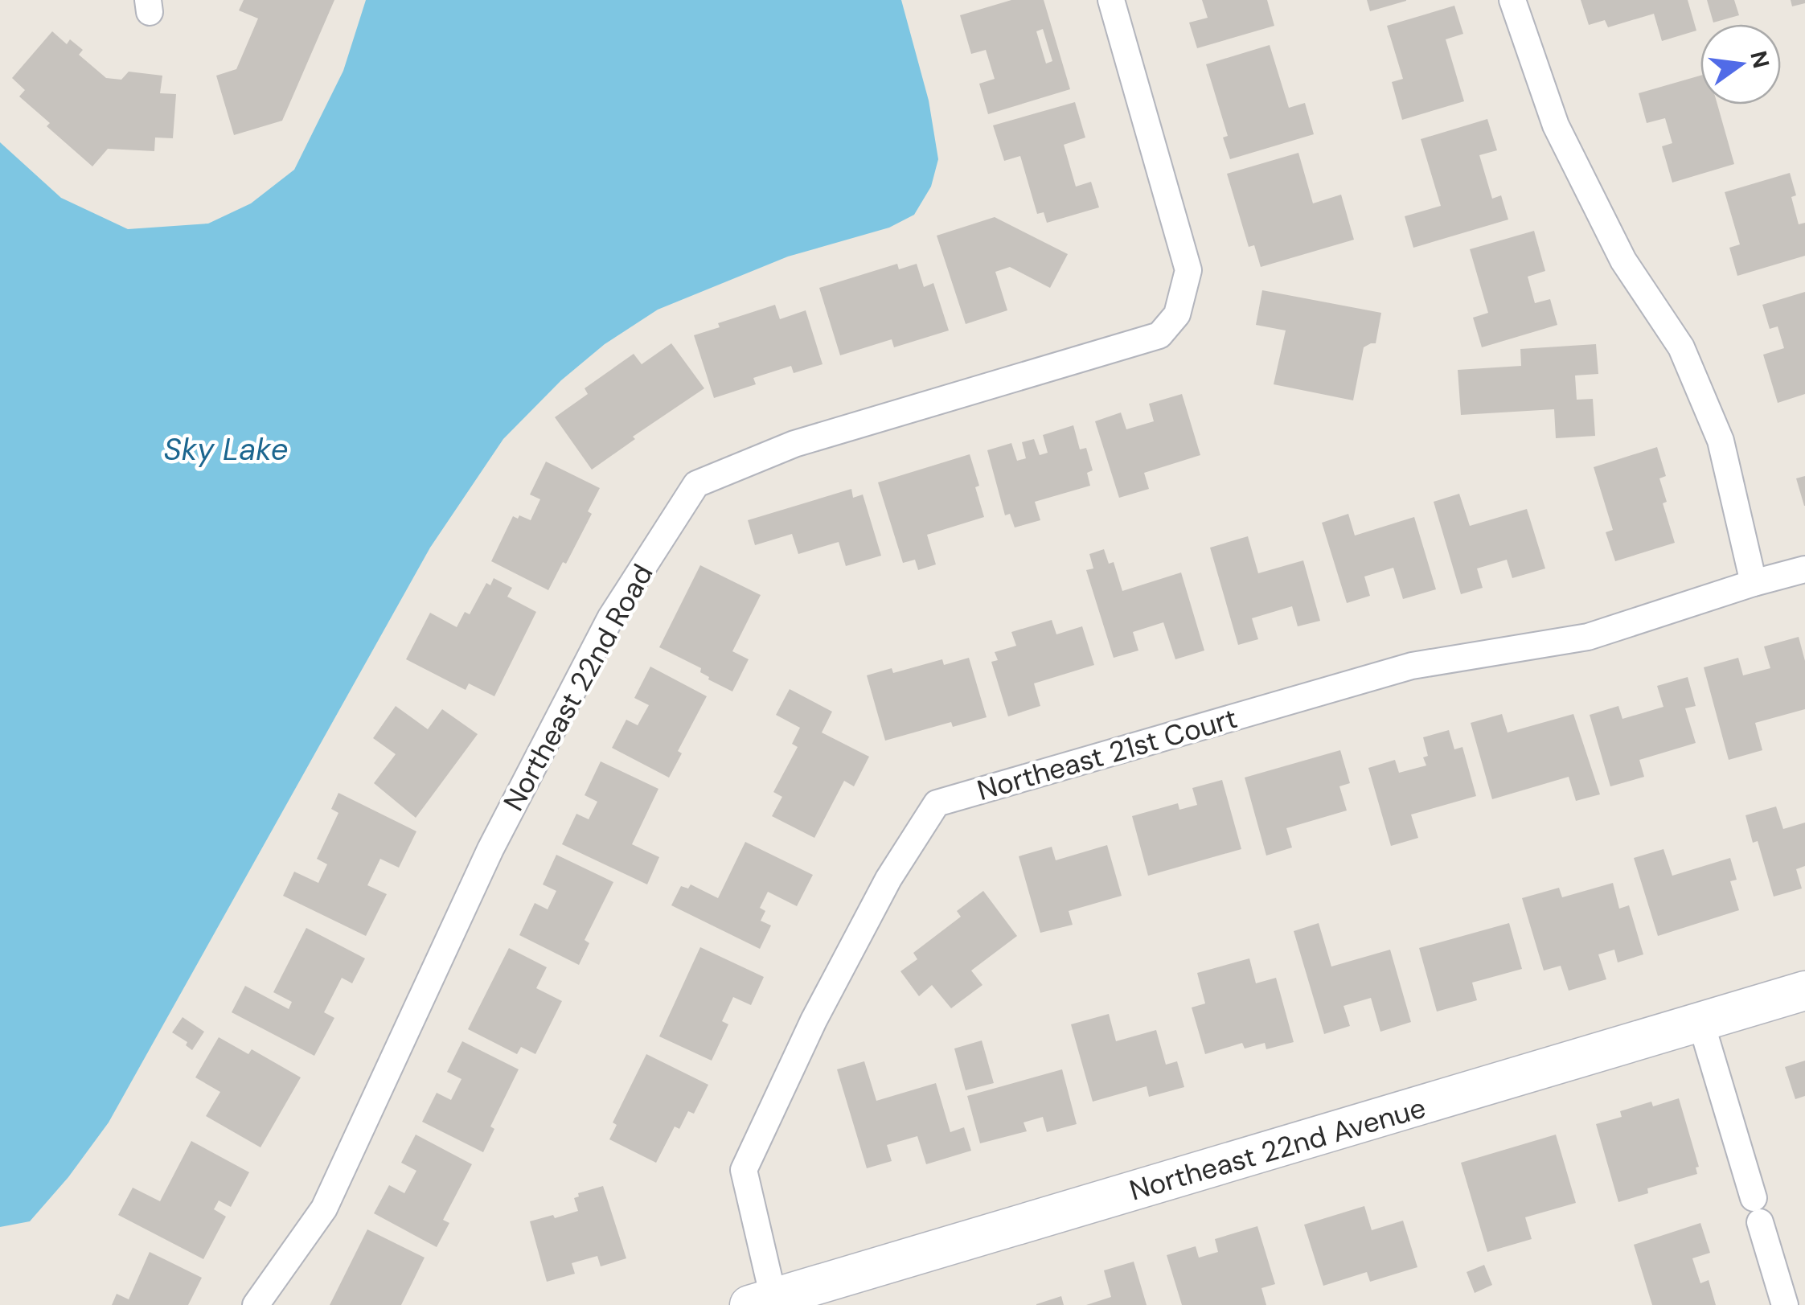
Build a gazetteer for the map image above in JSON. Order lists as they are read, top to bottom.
{
  "streets": {
    "street": ["Northeast 22nd Road", "Northeast 21st Court", "Northeast 22nd Avenue"]
  },
  "crossings": [
    ["Northeast 21st Court", "Northeast 22nd Avenue"]
  ],
  "water": ["Sky Lake"],
  "north": "right"
}
